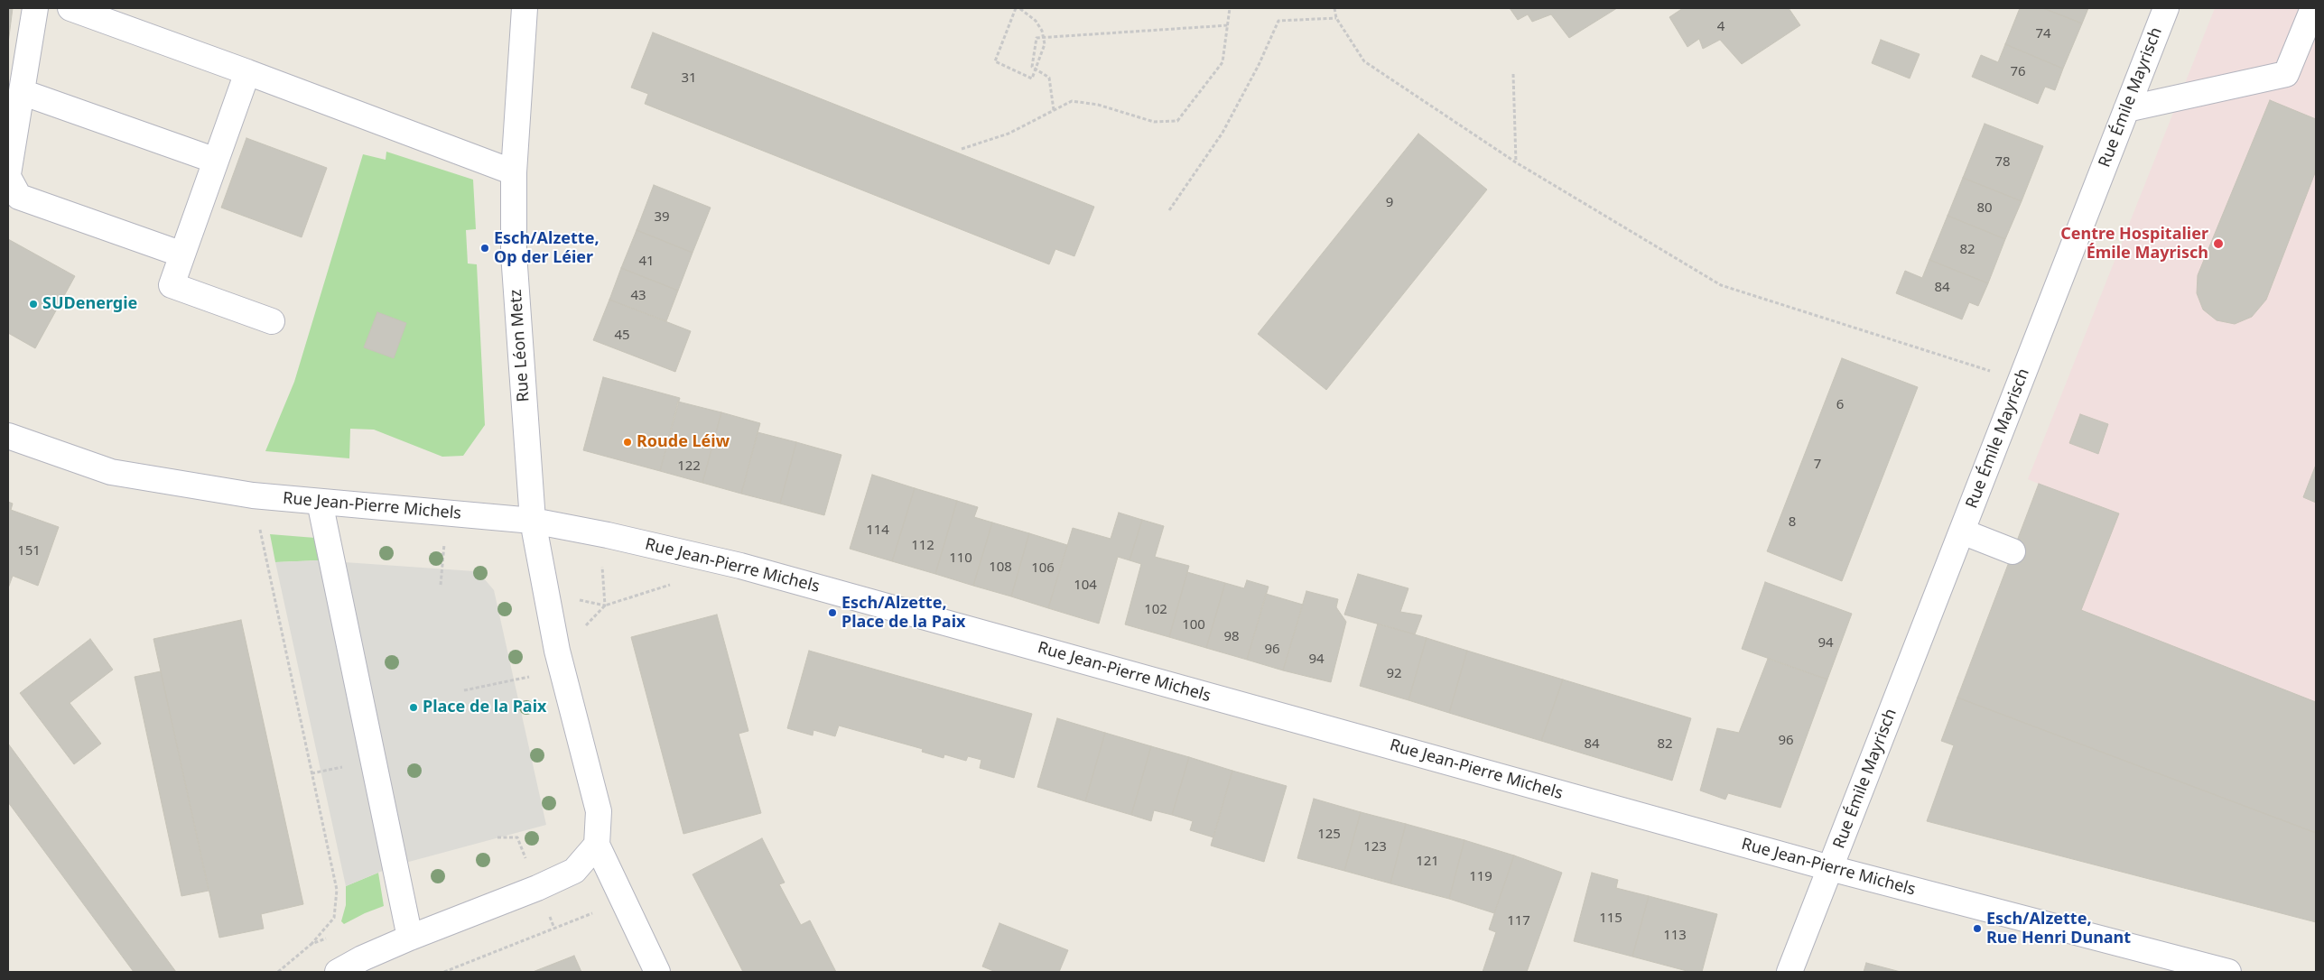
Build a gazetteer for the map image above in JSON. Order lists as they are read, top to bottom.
{
  "streets": {
    "street": ["Rue Émile Mayrisch", "Rue Léon Metz", "Rue Jean-Pierre Michels"]
  },
  "crossings": [
    ["Rue Émile Mayrisch", "Rue Jean-Pierre Michels"],
    ["Rue Léon Metz", "Rue Jean-Pierre Michels"]
  ],
  "places": [
    "Centre Hospitalier Émile Mayrisch",
    "Esch/Alzette, Op der Léier",
    "SUDenergie",
    "Roude Léiw",
    "Esch/Alzette, Place de la Paix",
    "Place de la Paix",
    "Esch/Alzette, Rue Henri Dunant"
  ],
  "house_numbers": [
    "4",
    "74",
    "76",
    "31",
    "78",
    "9",
    "80",
    "39",
    "82",
    "41",
    "84",
    "43",
    "45",
    "6",
    "7",
    "122",
    "8",
    "114",
    "112",
    "151",
    "110",
    "108",
    "106",
    "104",
    "102",
    "100",
    "98",
    "94",
    "96",
    "94",
    "92",
    "96",
    "84",
    "82",
    "125",
    "123",
    "121",
    "119",
    "115",
    "117",
    "113"
  ]
}
